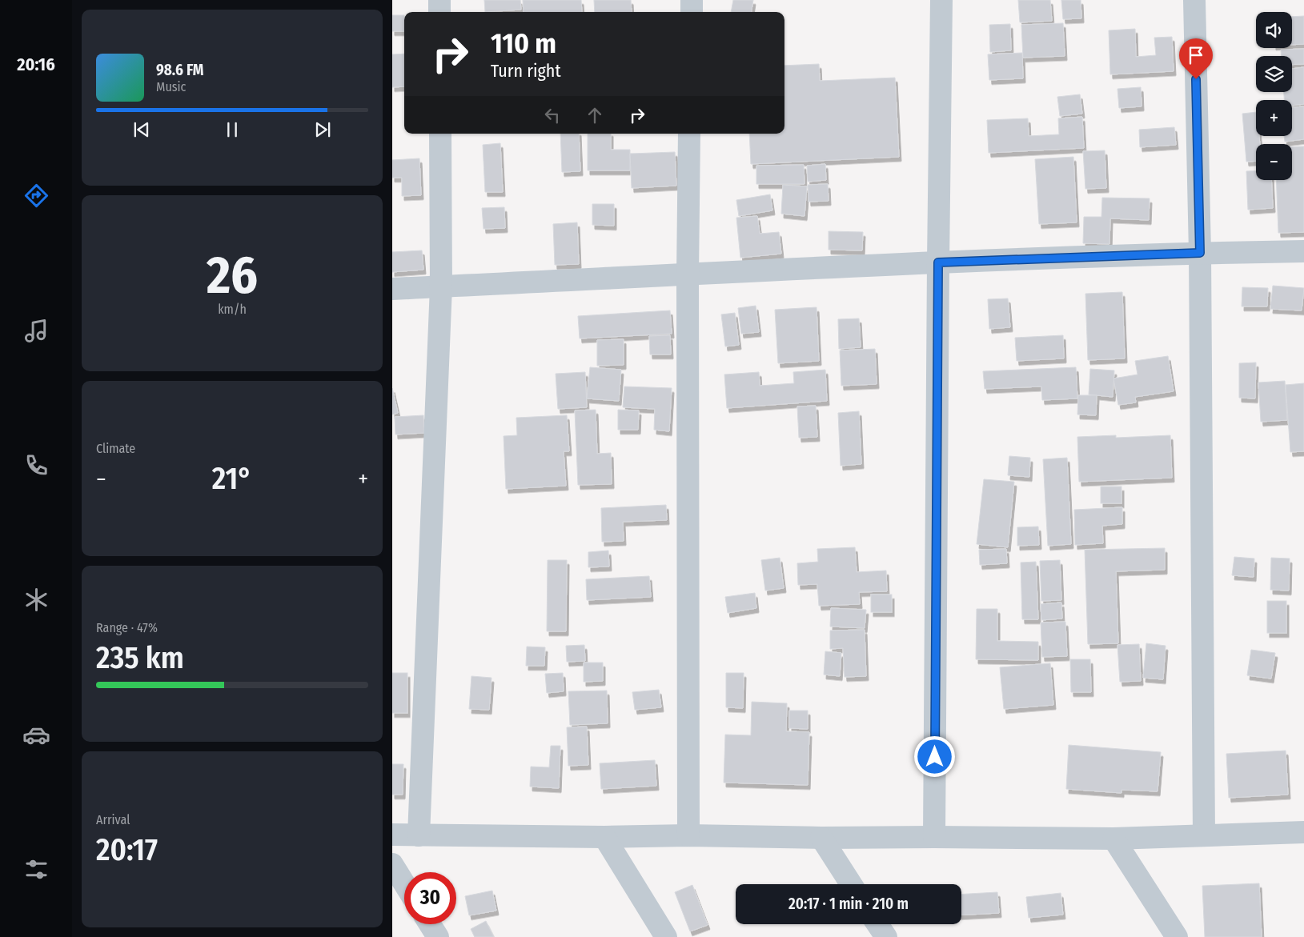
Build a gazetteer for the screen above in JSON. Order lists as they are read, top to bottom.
{
  "page": {
    "tabs": "20:16",
    "map_buttons": ["+", "−"],
    "turn": ["110 m", "Turn right"],
    "song": ["98.6 FM", "Music"],
    "tile": [
      ["26", "km/h"],
      "Climate",
      ["Range · 47%", "235 km"],
      ["Arrival", "20:17"]
    ],
    "heat": ["−", "21°", "+"],
    "limit": "30",
    "trip": "20:17 · 1 min · 210 m"
  }
}
